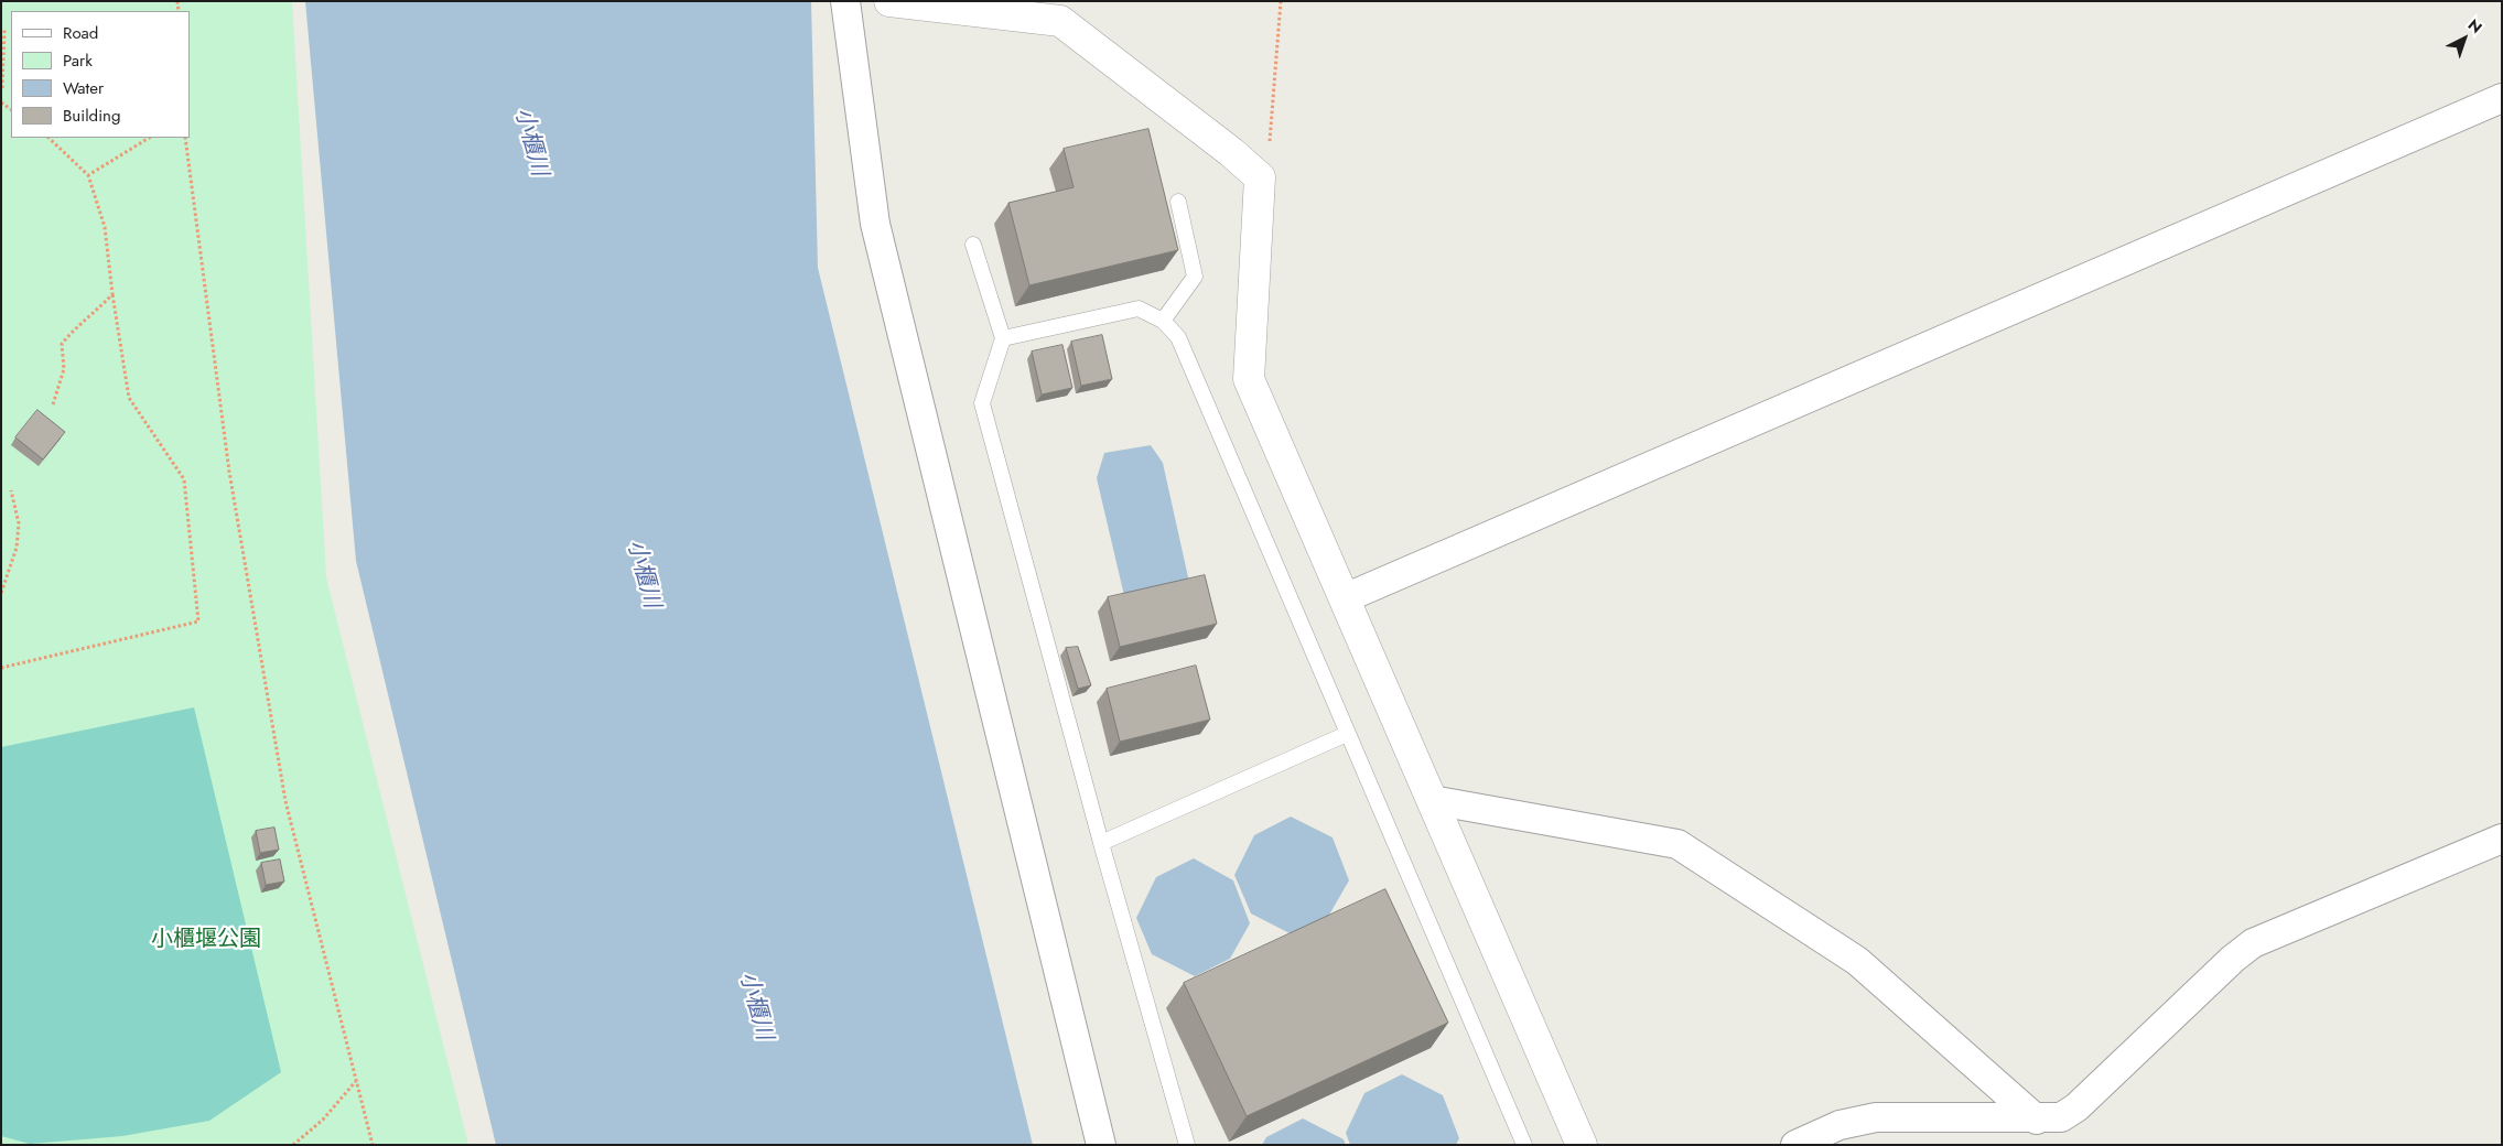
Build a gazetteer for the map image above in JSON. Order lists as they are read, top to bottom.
{
  "water": ["小櫃川"],
  "parks": ["小櫃堰公園"],
  "legend": [
    "Road",
    "Park",
    "Water",
    "Building"
  ],
  "north": "top right"
}
